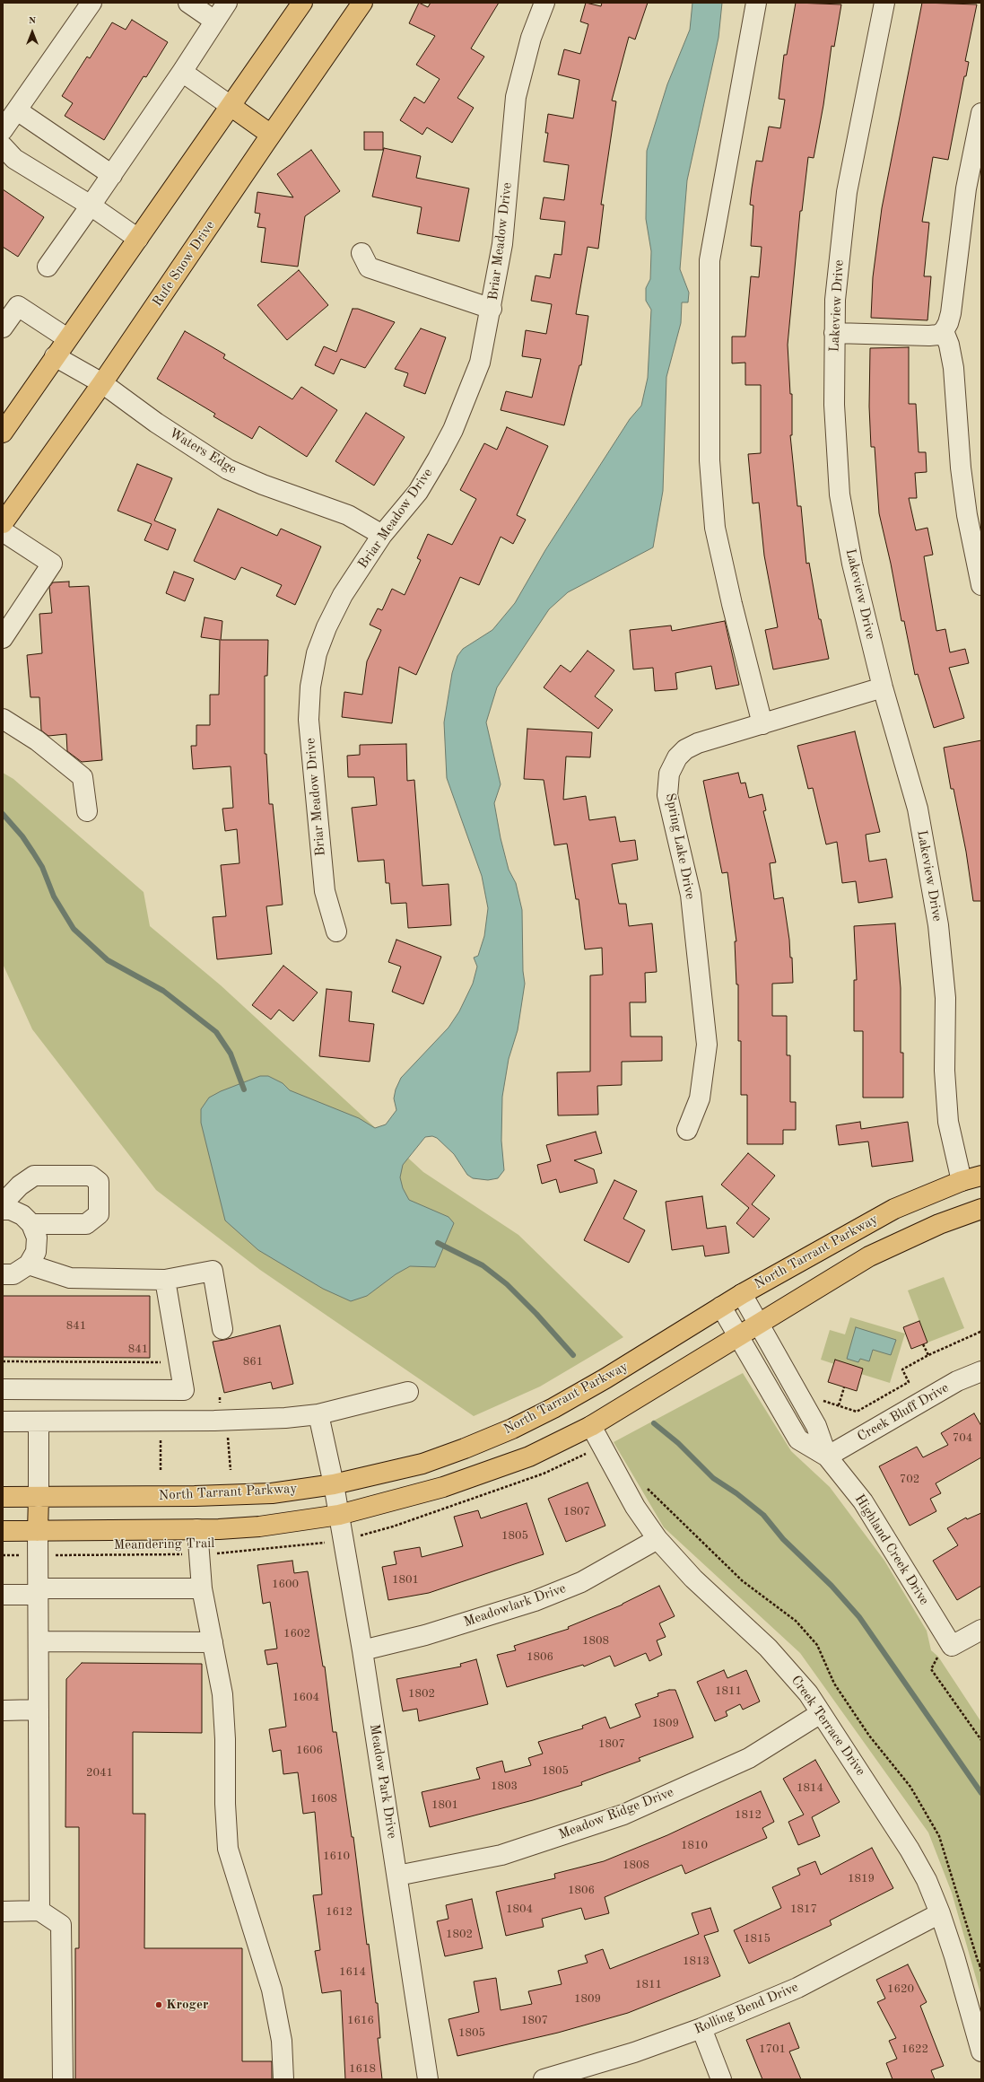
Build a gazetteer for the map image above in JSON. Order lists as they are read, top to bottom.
{
  "streets": {
    "main road": ["Rufe Snow Drive", "North Tarrant Parkway"],
    "street": [
      "Briar Meadow Drive",
      "Lakeview Drive",
      "Waters Edge",
      "Spring Lake Drive",
      "Creek Bluff Drive",
      "Highland Creek Drive",
      "Meadowlark Drive",
      "Creek Terrace Drive",
      "Meadow Park Drive",
      "Meadow Ridge Drive",
      "Rolling Bend Drive"
    ],
    "path": ["Meandering Trail"]
  },
  "crossings": [
    ["Briar Meadow Drive", "Waters Edge"],
    ["Rufe Snow Drive", "Waters Edge"],
    ["Lakeview Drive", "Spring Lake Drive"],
    ["Lakeview Drive", "North Tarrant Parkway"],
    ["North Tarrant Parkway", "Highland Creek Drive"],
    ["North Tarrant Parkway", "Meadow Park Drive"],
    ["Creek Bluff Drive", "Highland Creek Drive"],
    ["Meadowlark Drive", "Creek Terrace Drive"],
    ["Meadowlark Drive", "Meadow Park Drive"],
    ["Creek Terrace Drive", "Meadow Ridge Drive"],
    ["Creek Terrace Drive", "Rolling Bend Drive"],
    ["Meadow Park Drive", "Meadow Ridge Drive"]
  ],
  "places": ["Kroger"],
  "house_numbers": [
    "841",
    "841",
    "861",
    "704",
    "702",
    "1807",
    "1805",
    "1801",
    "1600",
    "1602",
    "1808",
    "1806",
    "1811",
    "1802",
    "1604",
    "1809",
    "1807",
    "1606",
    "1805",
    "2041",
    "1803",
    "1814",
    "1608",
    "1801",
    "1812",
    "1810",
    "1610",
    "1808",
    "1819",
    "1806",
    "1804",
    "1817",
    "1612",
    "1802",
    "1815",
    "1813",
    "1614",
    "1811",
    "1620",
    "1809",
    "1616",
    "1807",
    "1805",
    "1701",
    "1622",
    "1618"
  ],
  "north": "top"
}
